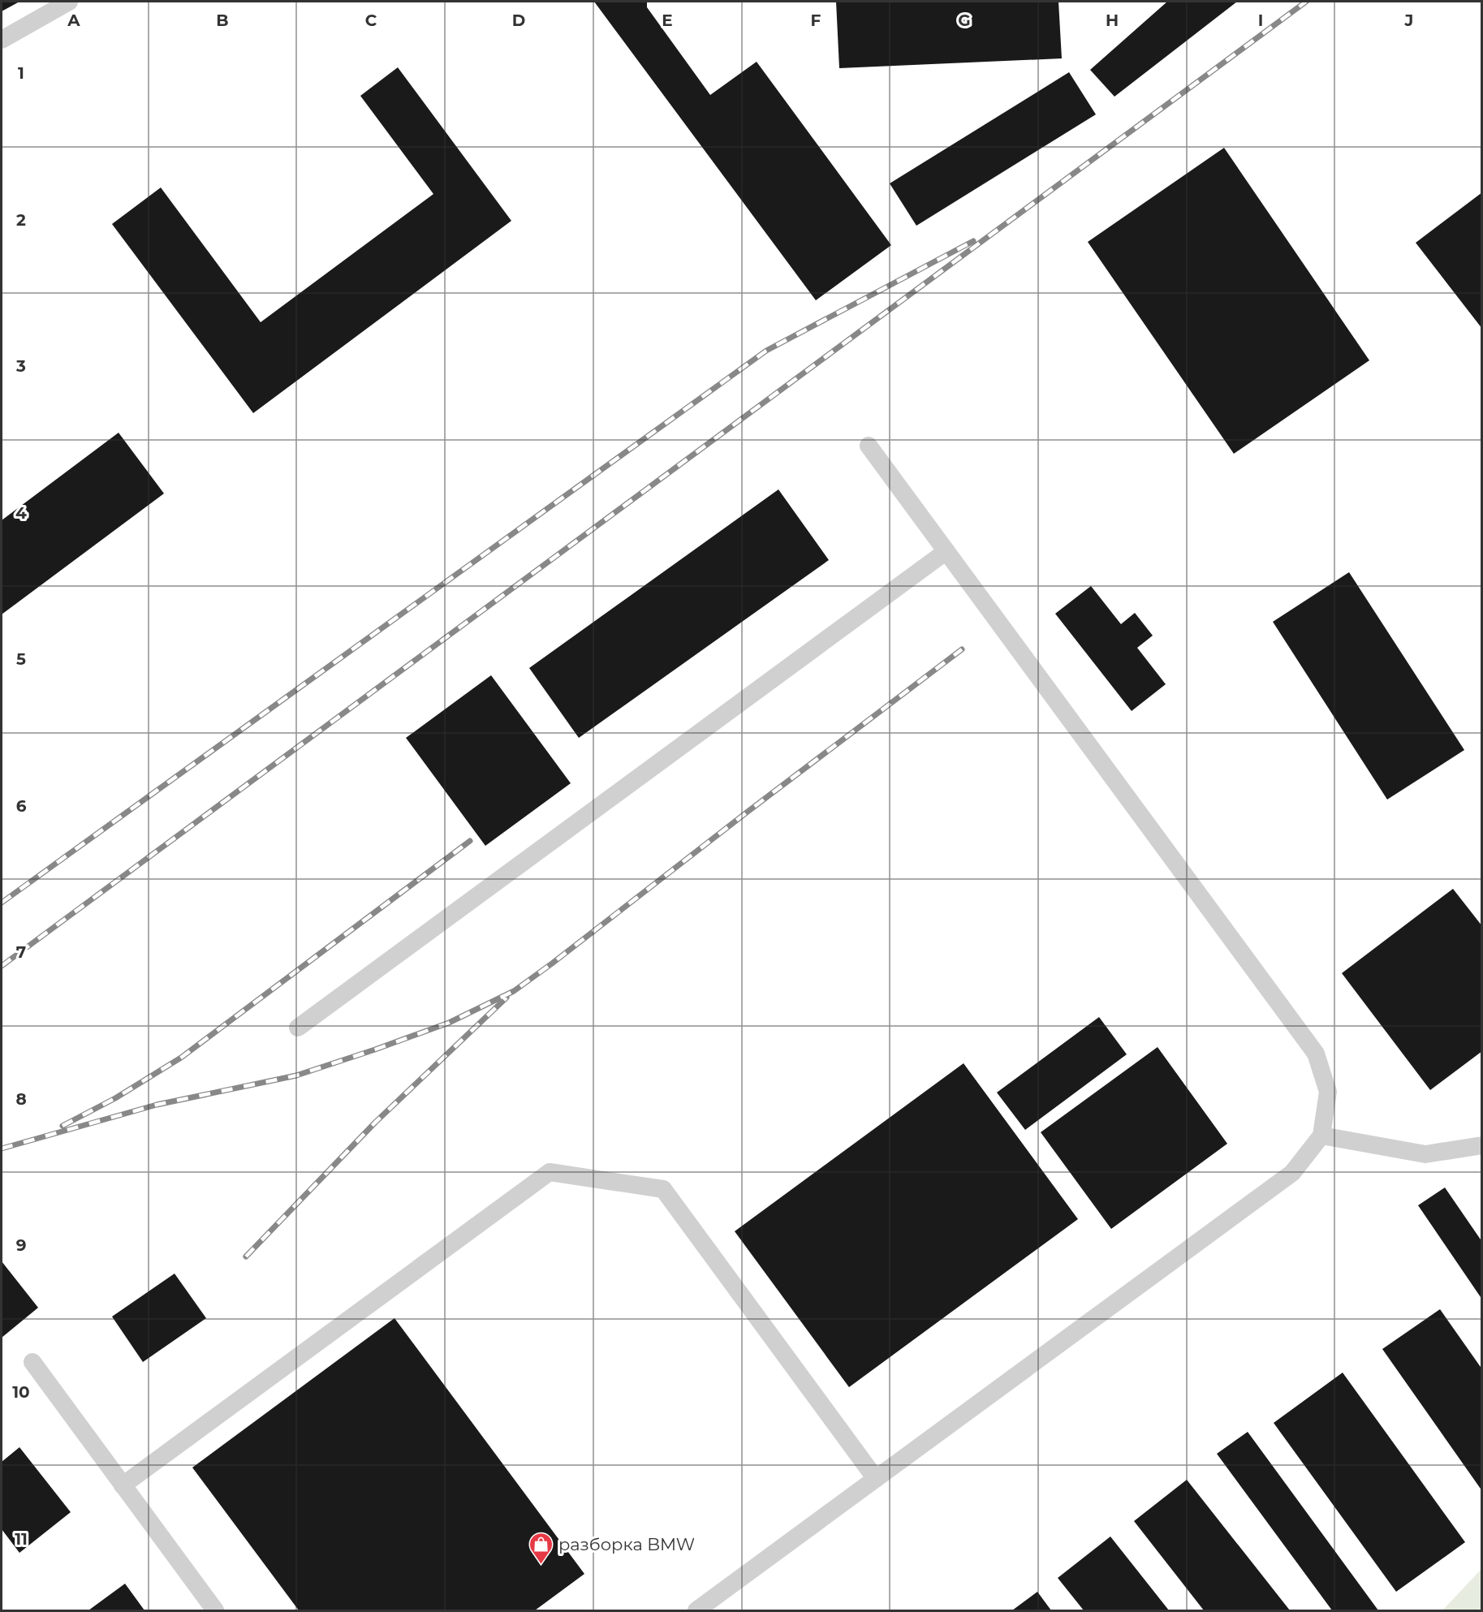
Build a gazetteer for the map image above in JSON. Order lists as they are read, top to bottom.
{
  "places": {
    "shop": ["разборка BMW"]
  },
  "grid": {
    "columns": [
      "A",
      "B",
      "C",
      "D",
      "E",
      "F",
      "G",
      "H",
      "I",
      "J"
    ],
    "rows": [
      "1",
      "2",
      "3",
      "4",
      "5",
      "6",
      "7",
      "8",
      "9",
      "10",
      "11"
    ]
  }
}
